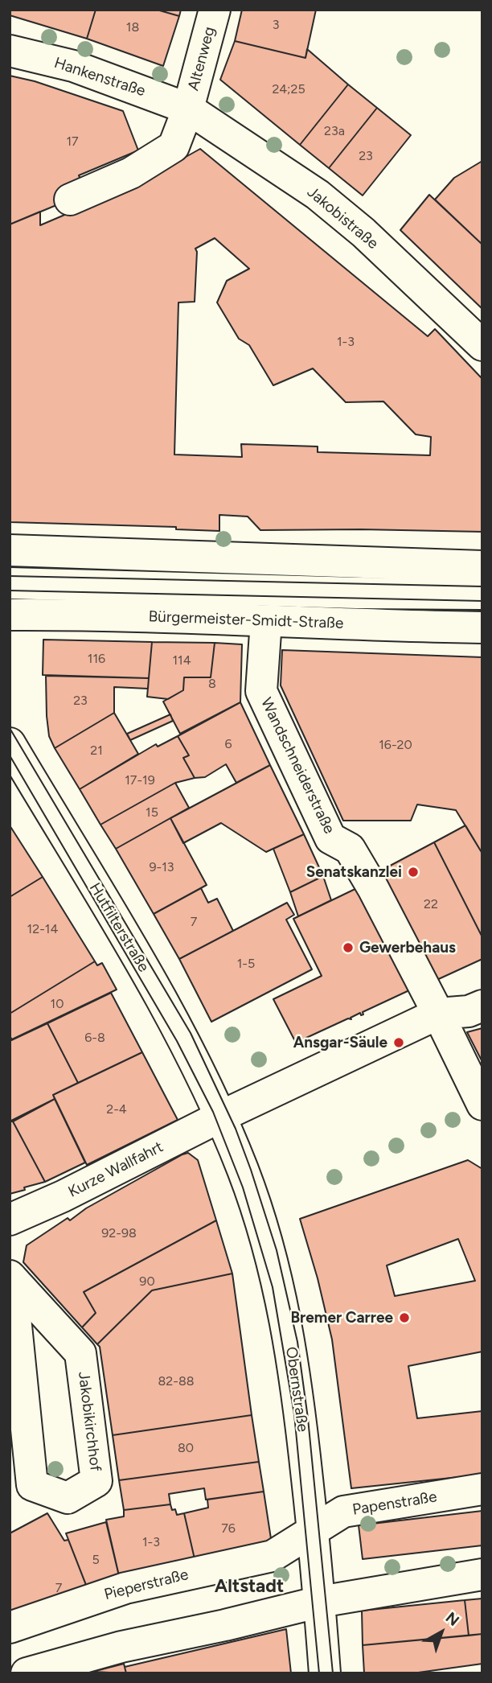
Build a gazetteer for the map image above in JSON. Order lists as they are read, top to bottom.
{
  "streets": {
    "street": [
      "Altenweg",
      "Hankenstraße",
      "Jakobistraße",
      "Bürgermeister-Smidt-Straße",
      "Wandschneiderstraße",
      "Hutfilterstraße",
      "Kurze Wallfahrt",
      "Obernstraße",
      "Jakobikirchhof",
      "Papenstraße",
      "Pieperstraße"
    ]
  },
  "crossings": [
    ["Altenweg", "Hankenstraße"],
    ["Altenweg", "Jakobistraße"],
    ["Hankenstraße", "Jakobistraße"],
    ["Bürgermeister-Smidt-Straße", "Wandschneiderstraße"],
    ["Wandschneiderstraße", "Kurze Wallfahrt"],
    ["Hutfilterstraße", "Kurze Wallfahrt"],
    ["Hutfilterstraße", "Obernstraße"],
    ["Kurze Wallfahrt", "Obernstraße"],
    ["Obernstraße", "Papenstraße"],
    ["Obernstraße", "Pieperstraße"],
    ["Papenstraße", "Pieperstraße"]
  ],
  "districts": ["Altstadt"],
  "places": [
    "Senatskanzlei",
    "Gewerbehaus",
    "Ansgar-Säule",
    "Bremer Carree"
  ],
  "house_numbers": [
    "3",
    "18",
    "24;25",
    "23a",
    "17",
    "23",
    "1-3",
    "116",
    "114",
    "8",
    "23",
    "6",
    "16-20",
    "21",
    "17-19",
    "15",
    "9-13",
    "22",
    "7",
    "12-14",
    "1-5",
    "10",
    "6-8",
    "2-4",
    "92-98",
    "90",
    "82-88",
    "80",
    "76",
    "1-3",
    "5",
    "7"
  ],
  "north": "top right"
}
